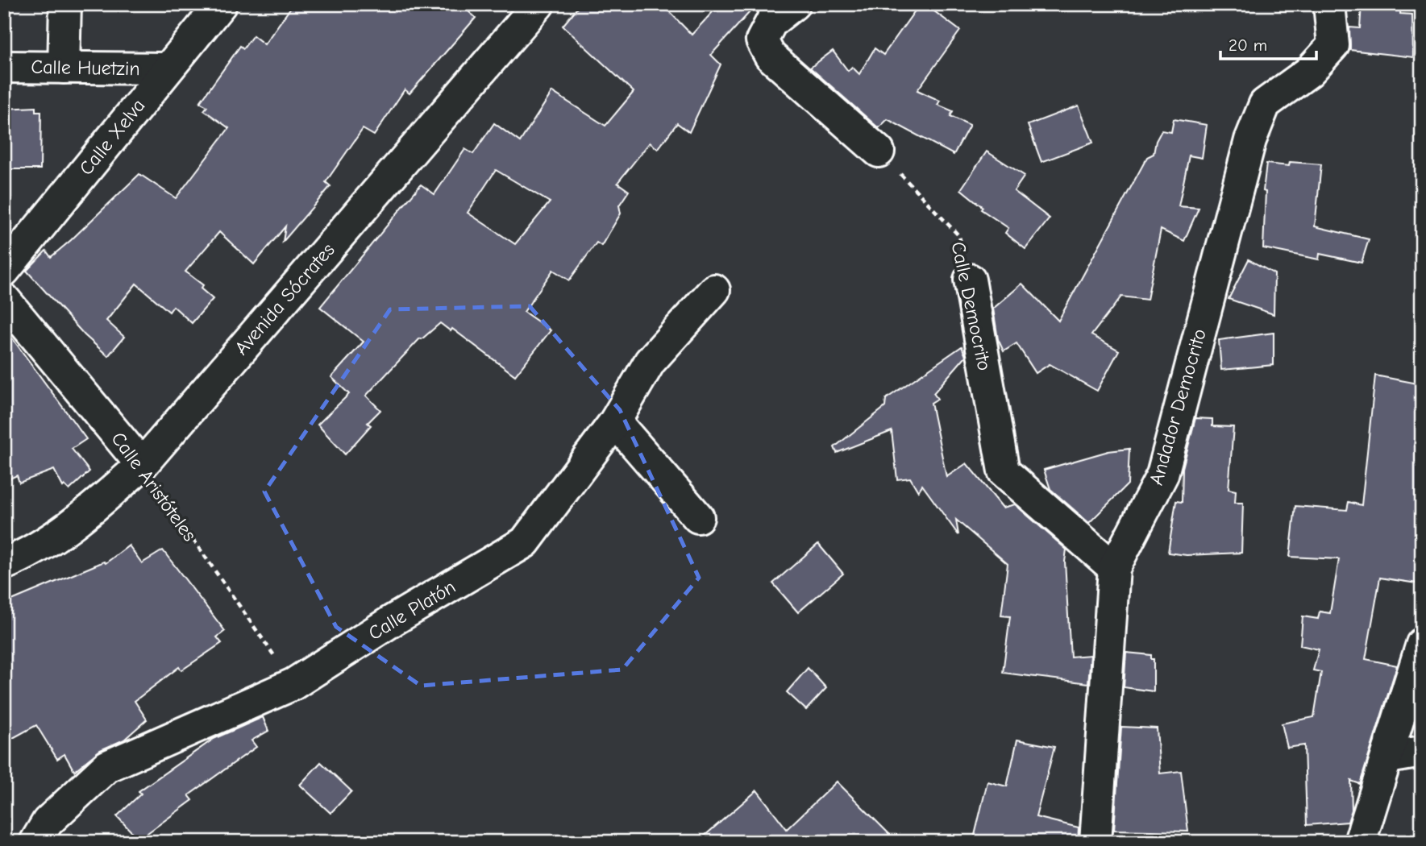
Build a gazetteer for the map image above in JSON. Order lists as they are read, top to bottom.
{
  "streets": {
    "street": [
      "Calle Huetzin",
      "Calle Xelva",
      "Avenida Sócrates",
      "Calle Democrito",
      "Andador Democrito",
      "Calle Aristóteles",
      "Calle Platón"
    ]
  },
  "crossings": [
    ["Calle Huetzin", "Calle Xelva"],
    ["Avenida Sócrates", "Calle Aristóteles"],
    ["Calle Democrito", "Andador Democrito"],
    ["Calle Aristóteles", "Calle Platón"]
  ],
  "scale_bar": "20 m"
}
